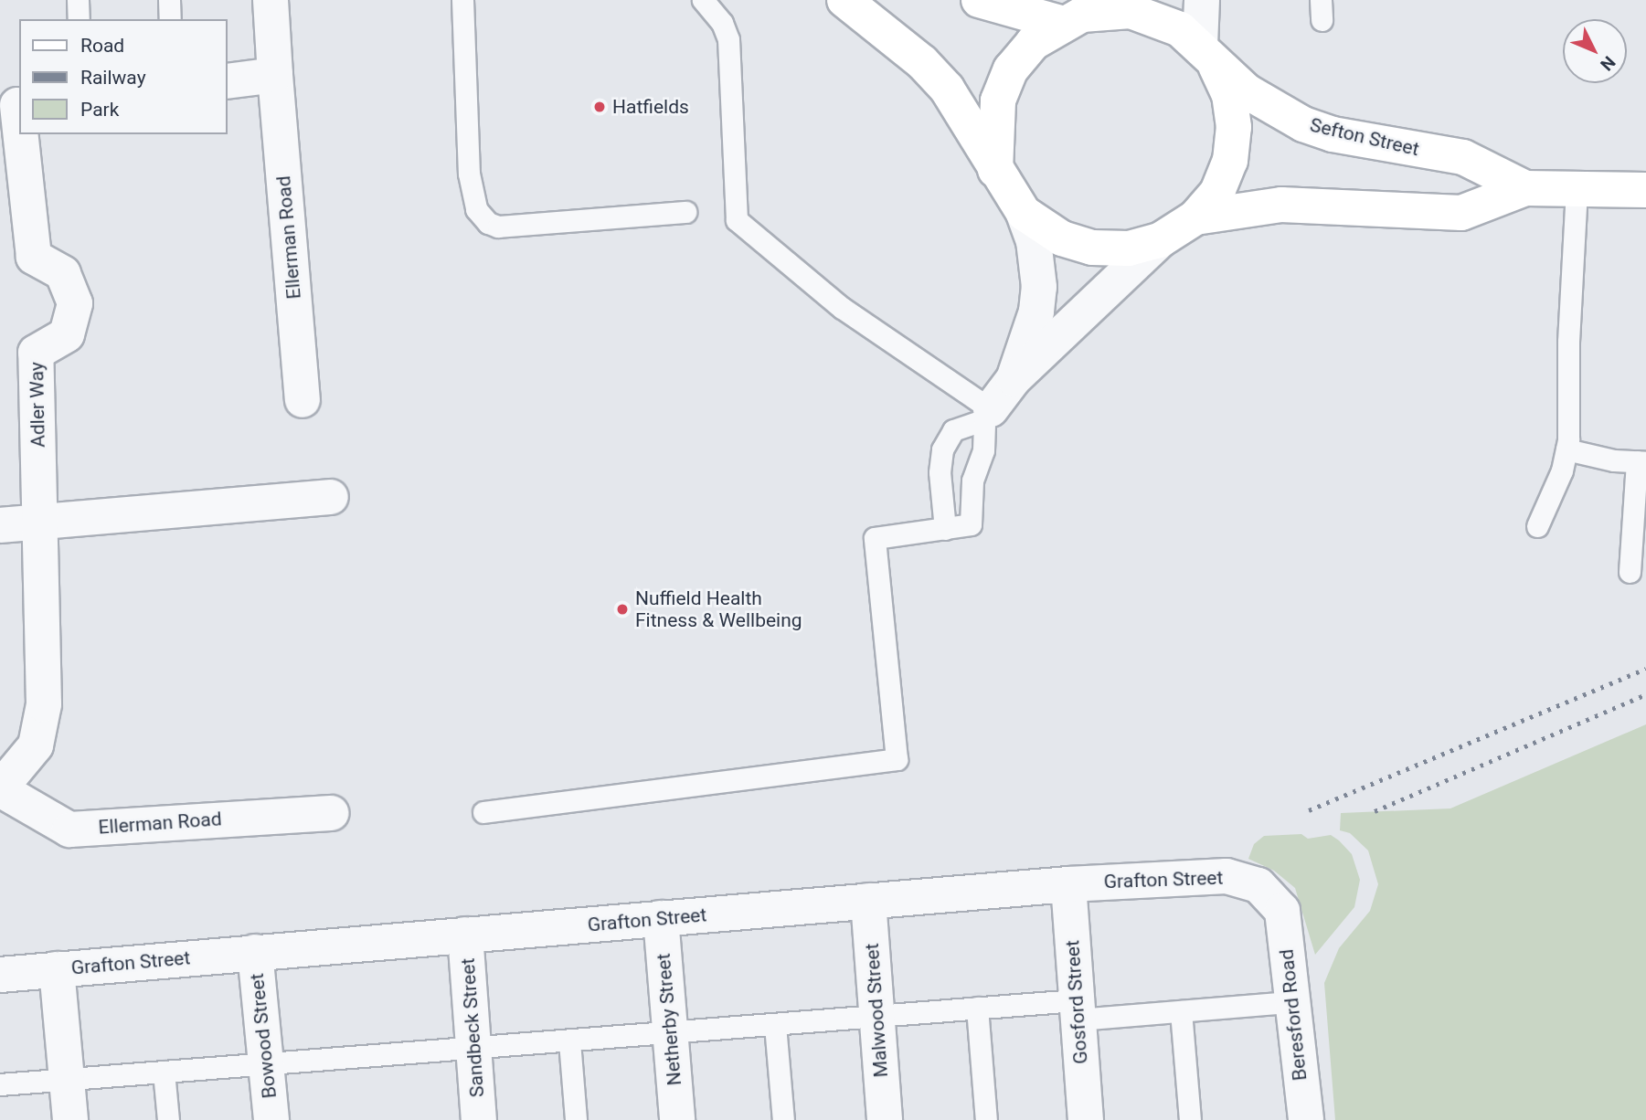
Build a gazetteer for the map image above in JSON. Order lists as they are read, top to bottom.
{
  "streets": {
    "street": [
      "Sefton Street",
      "Ellerman Road",
      "Adler Way",
      "Grafton Street",
      "Gosford Street",
      "Malwood Street",
      "Beresford Road",
      "Netherby Street",
      "Sandbeck Street",
      "Bowood Street"
    ]
  },
  "crossings": [
    ["Ellerman Road", "Adler Way"],
    ["Grafton Street", "Gosford Street"],
    ["Grafton Street", "Malwood Street"],
    ["Grafton Street", "Beresford Road"],
    ["Grafton Street", "Netherby Street"],
    ["Grafton Street", "Sandbeck Street"],
    ["Grafton Street", "Bowood Street"]
  ],
  "places": ["Hatfields", "Nuffield Health Fitness & Wellbeing"],
  "legend": ["Road", "Railway", "Park"],
  "north": "bottom right"
}
